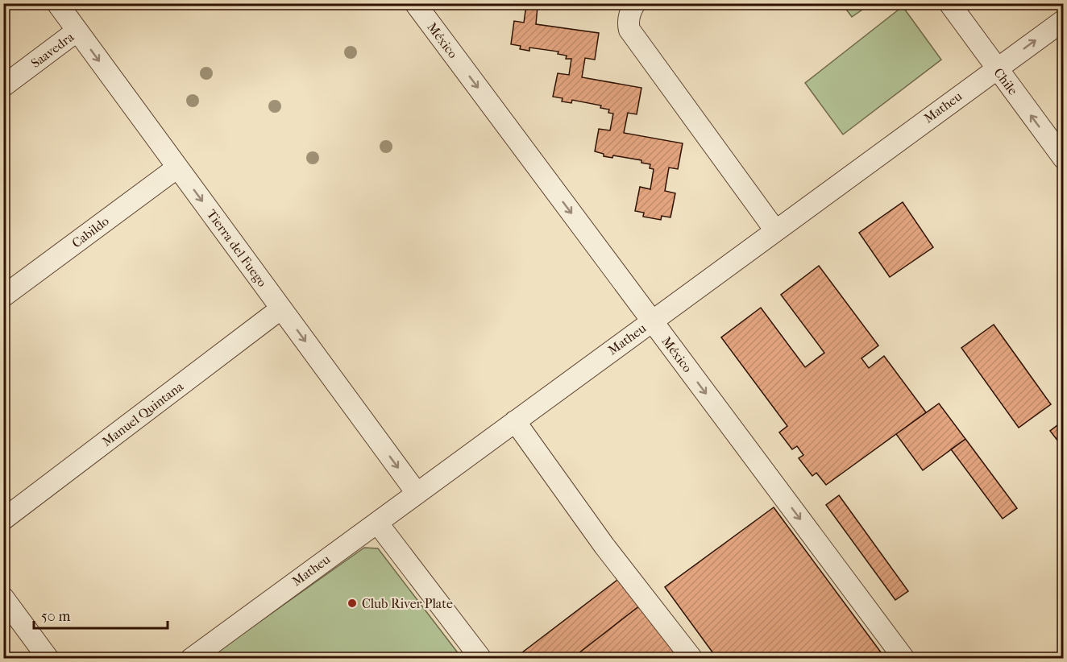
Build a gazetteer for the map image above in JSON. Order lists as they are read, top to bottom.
{
  "streets": {
    "street": [
      "México",
      "Saavedra",
      "Chile",
      "Matheu",
      "Cabildo",
      "Tierra del Fuego",
      "Manuel Quintana"
    ]
  },
  "crossings": [
    ["México", "Matheu"],
    ["Saavedra", "Tierra del Fuego"],
    ["Chile", "Matheu"],
    ["Matheu", "Tierra del Fuego"],
    ["Cabildo", "Tierra del Fuego"],
    ["Tierra del Fuego", "Manuel Quintana"]
  ],
  "one_way": ["Chile", "Tierra del Fuego"],
  "places": ["Club River Plate"],
  "scale_bar": "50 m"
}
